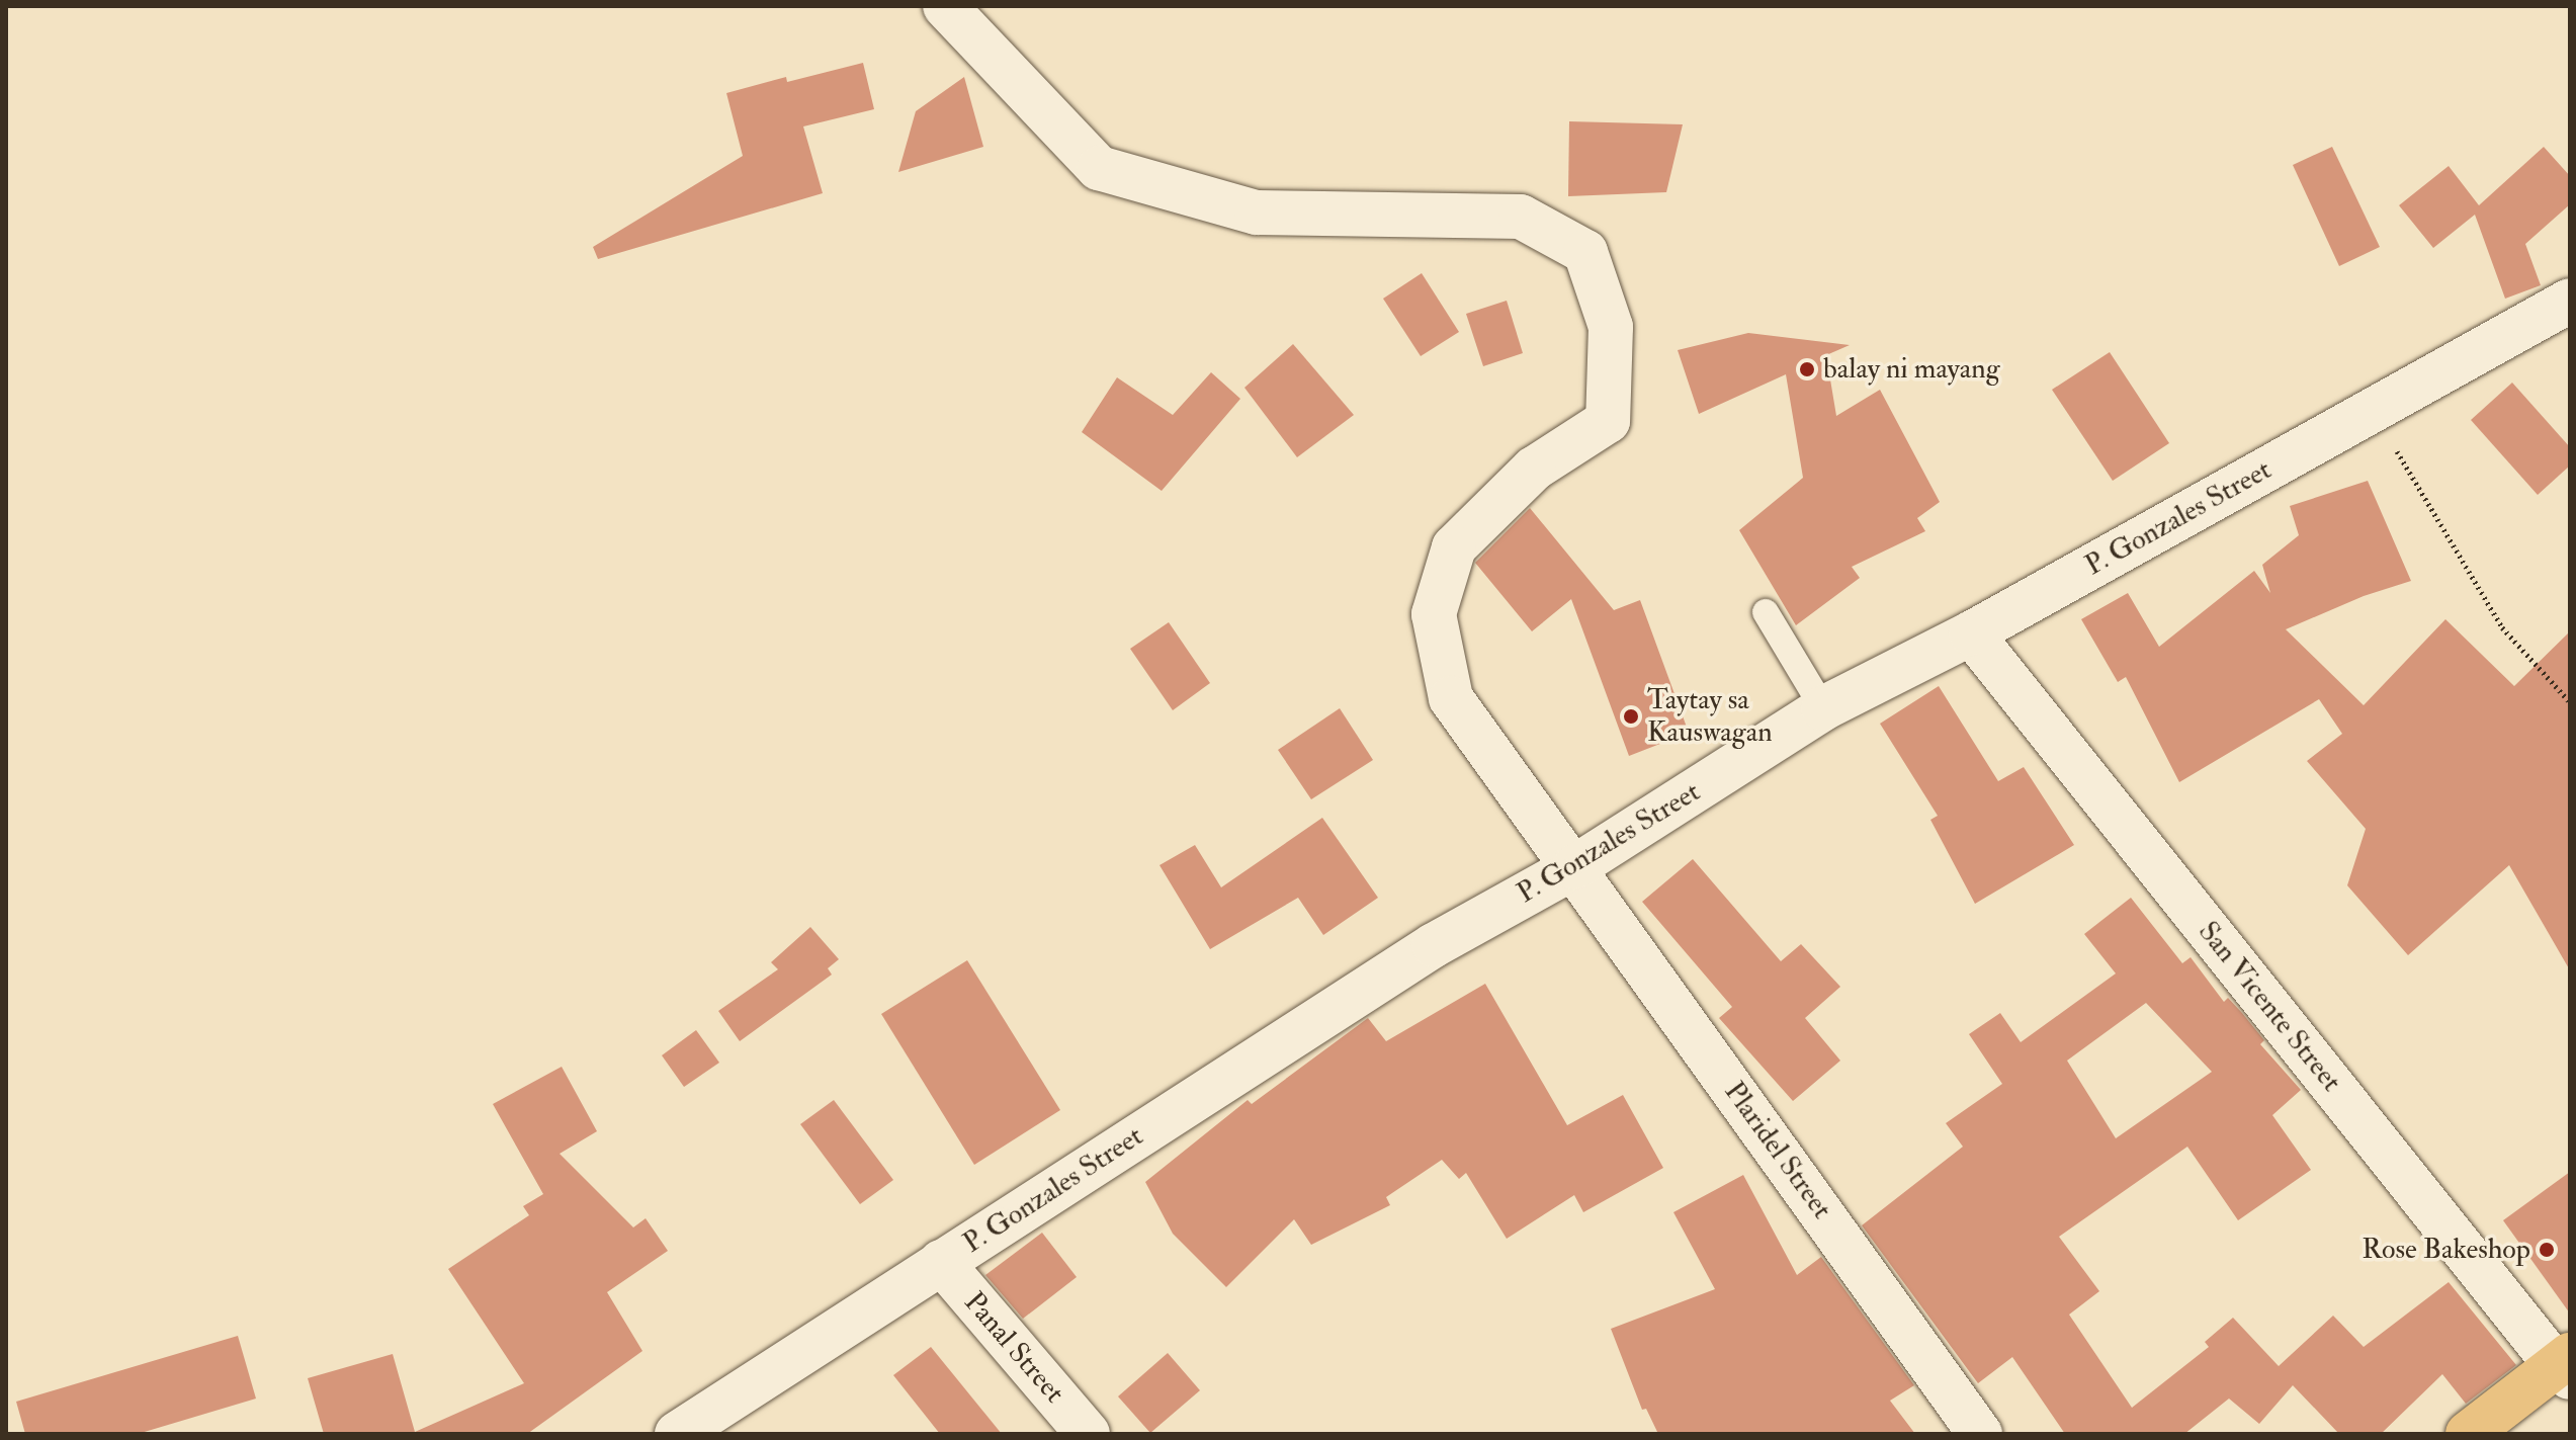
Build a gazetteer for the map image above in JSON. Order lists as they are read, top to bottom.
{
  "streets": {
    "street": [
      "P. Gonzales Street",
      "San Vicente Street",
      "Plaridel Street",
      "Panal Street"
    ]
  },
  "crossings": [
    ["P. Gonzales Street", "San Vicente Street"],
    ["P. Gonzales Street", "Plaridel Street"],
    ["P. Gonzales Street", "Panal Street"]
  ],
  "places": ["balay ni mayang", "Taytay sa Kauswagan", "Rose Bakeshop"]
}
